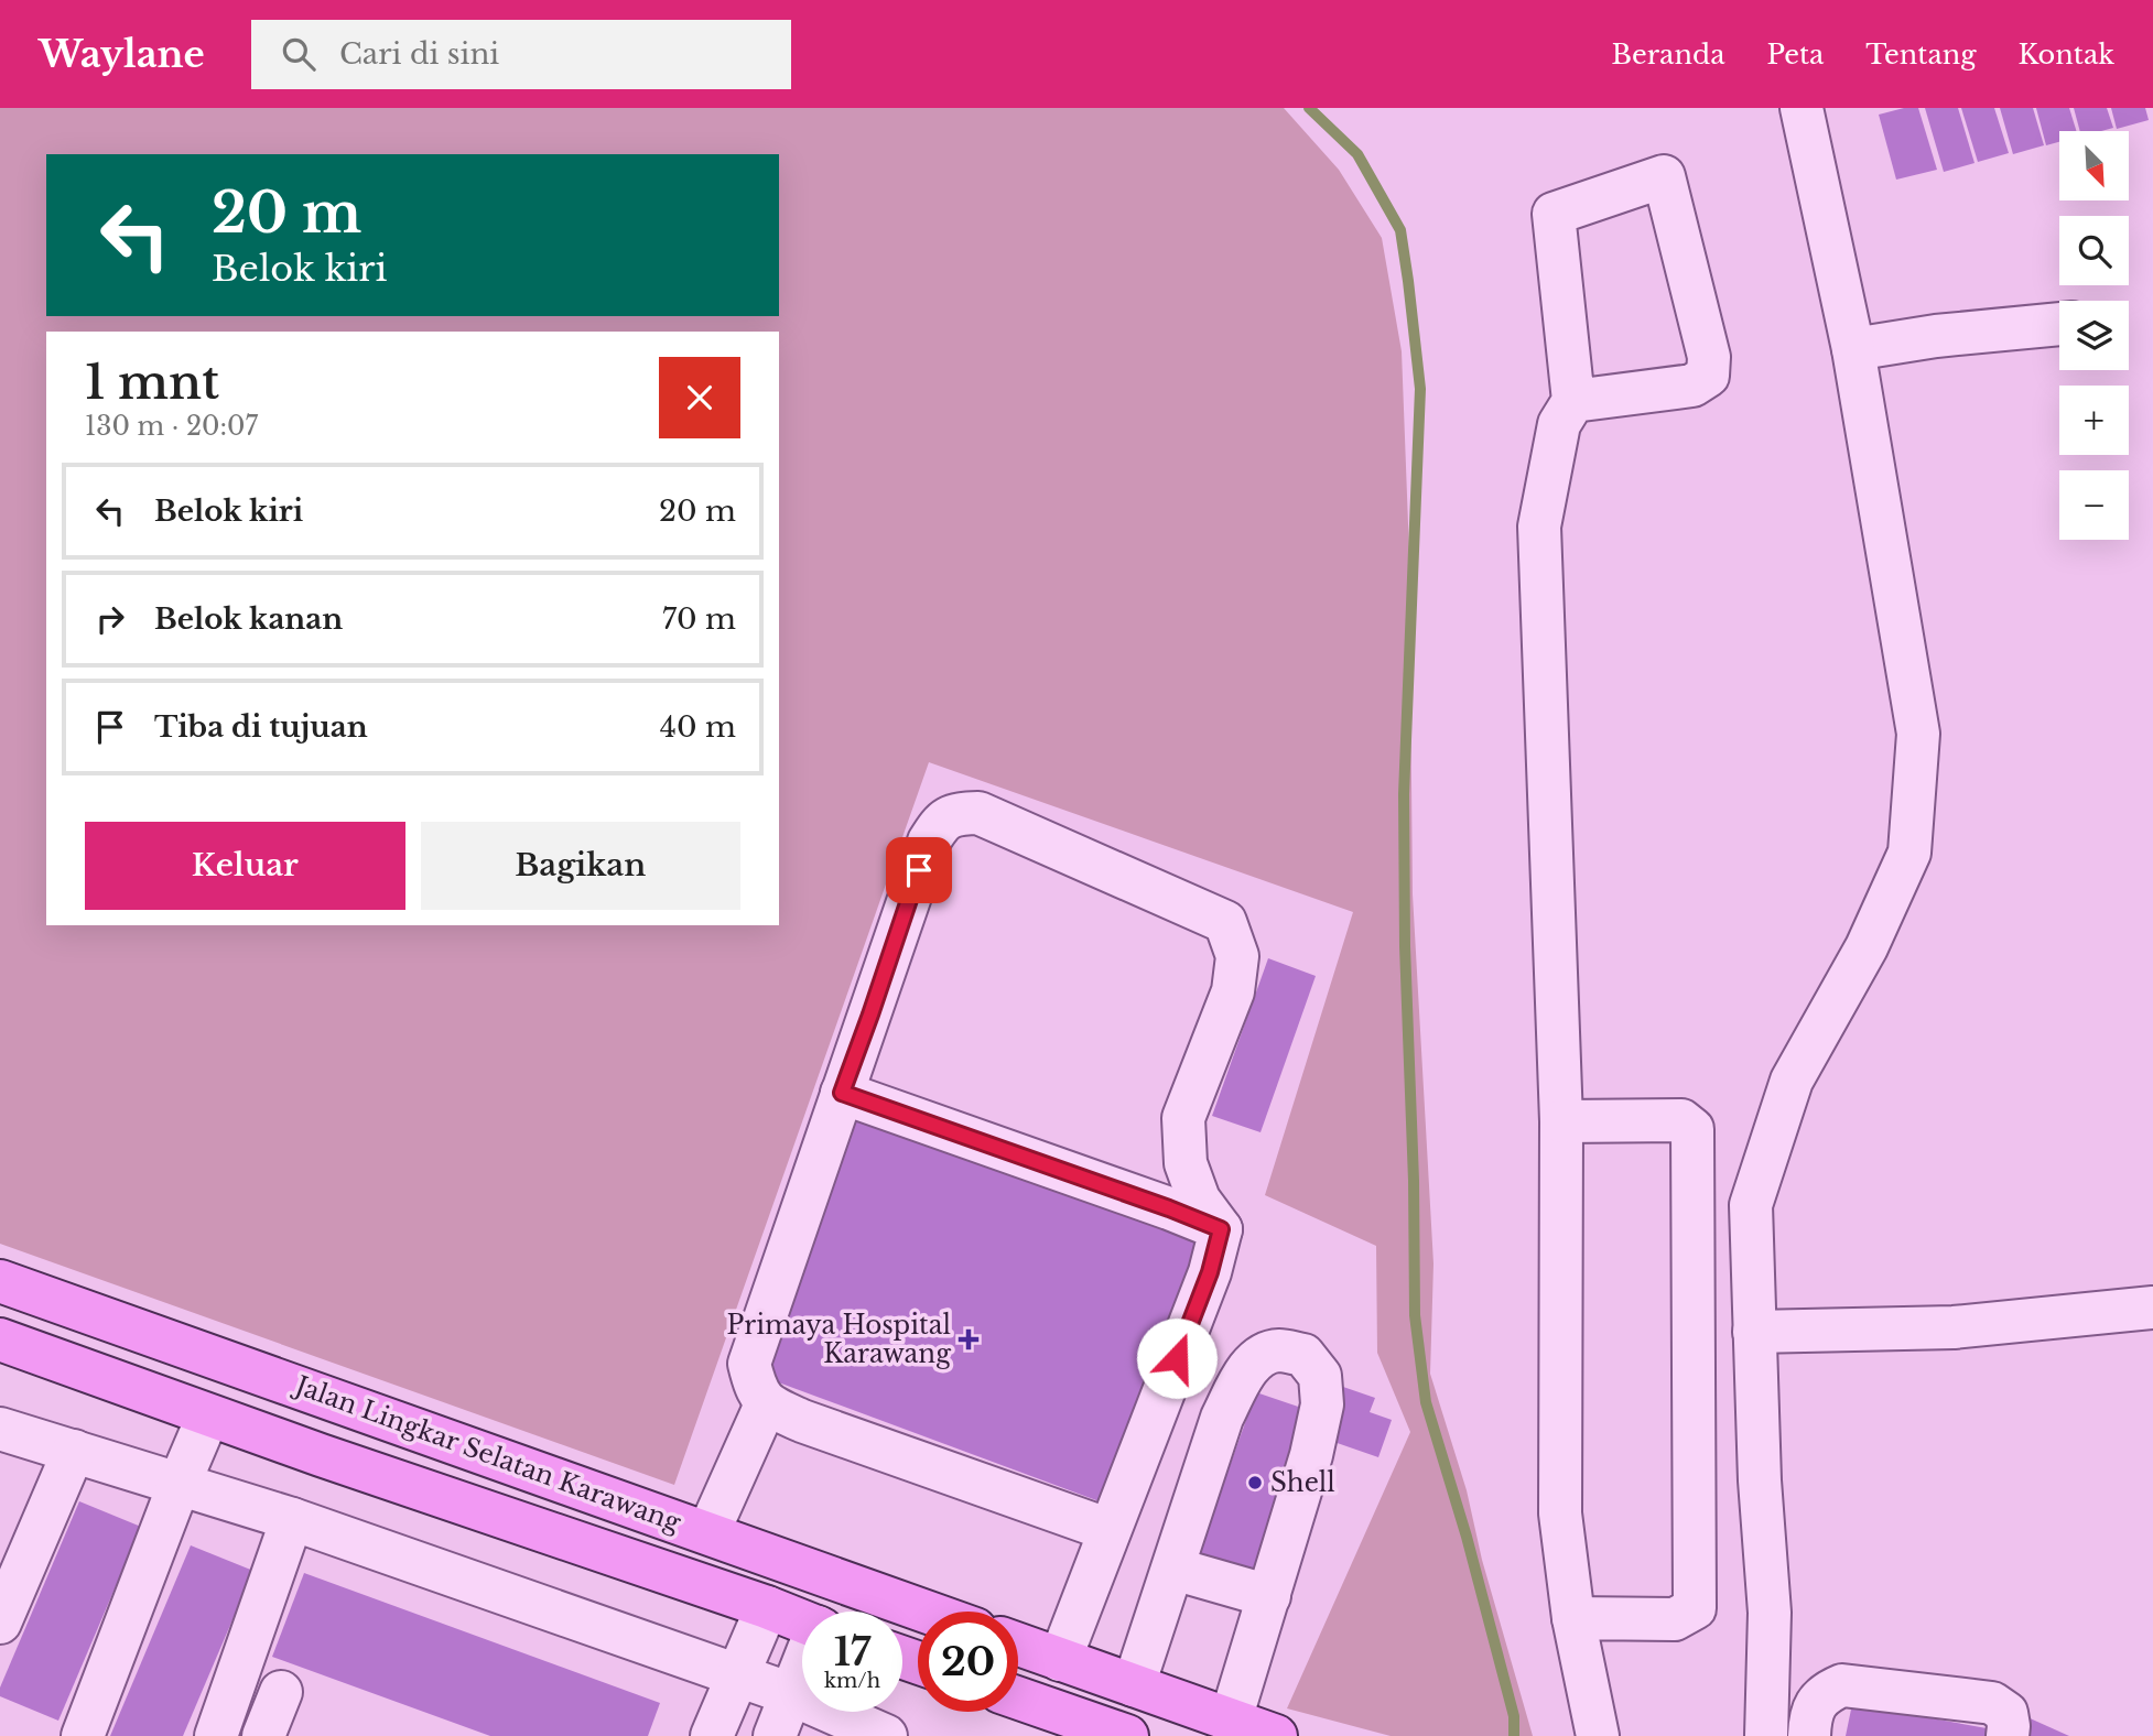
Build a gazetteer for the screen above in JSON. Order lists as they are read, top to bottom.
{
  "streets": {
    "main road": ["Jalan Lingkar Selatan Karawang"]
  },
  "places": {
    "health": ["Primaya Hospital Karawang"],
    "other": ["Shell"]
  },
  "north": "bottom right",
  "page": {
    "header": "Waylane",
    "search": "Cari di sini",
    "nav": [
      "Beranda",
      "Peta",
      "Tentang",
      "Kontak"
    ],
    "map_buttons": ["+", "−"],
    "turn": ["20 m", "Belok kiri"],
    "heading": ["1 mnt", "130 m · 20:07"],
    "list": [
      {
        "name": "Belok kiri",
        "value": "20 m"
      },
      {
        "name": "Belok kanan",
        "value": "70 m"
      },
      {
        "name": "Tiba di tujuan",
        "value": "40 m"
      }
    ],
    "buttons": ["Keluar", "Bagikan"],
    "speed": "17 km/h",
    "limit": "20"
  }
}
